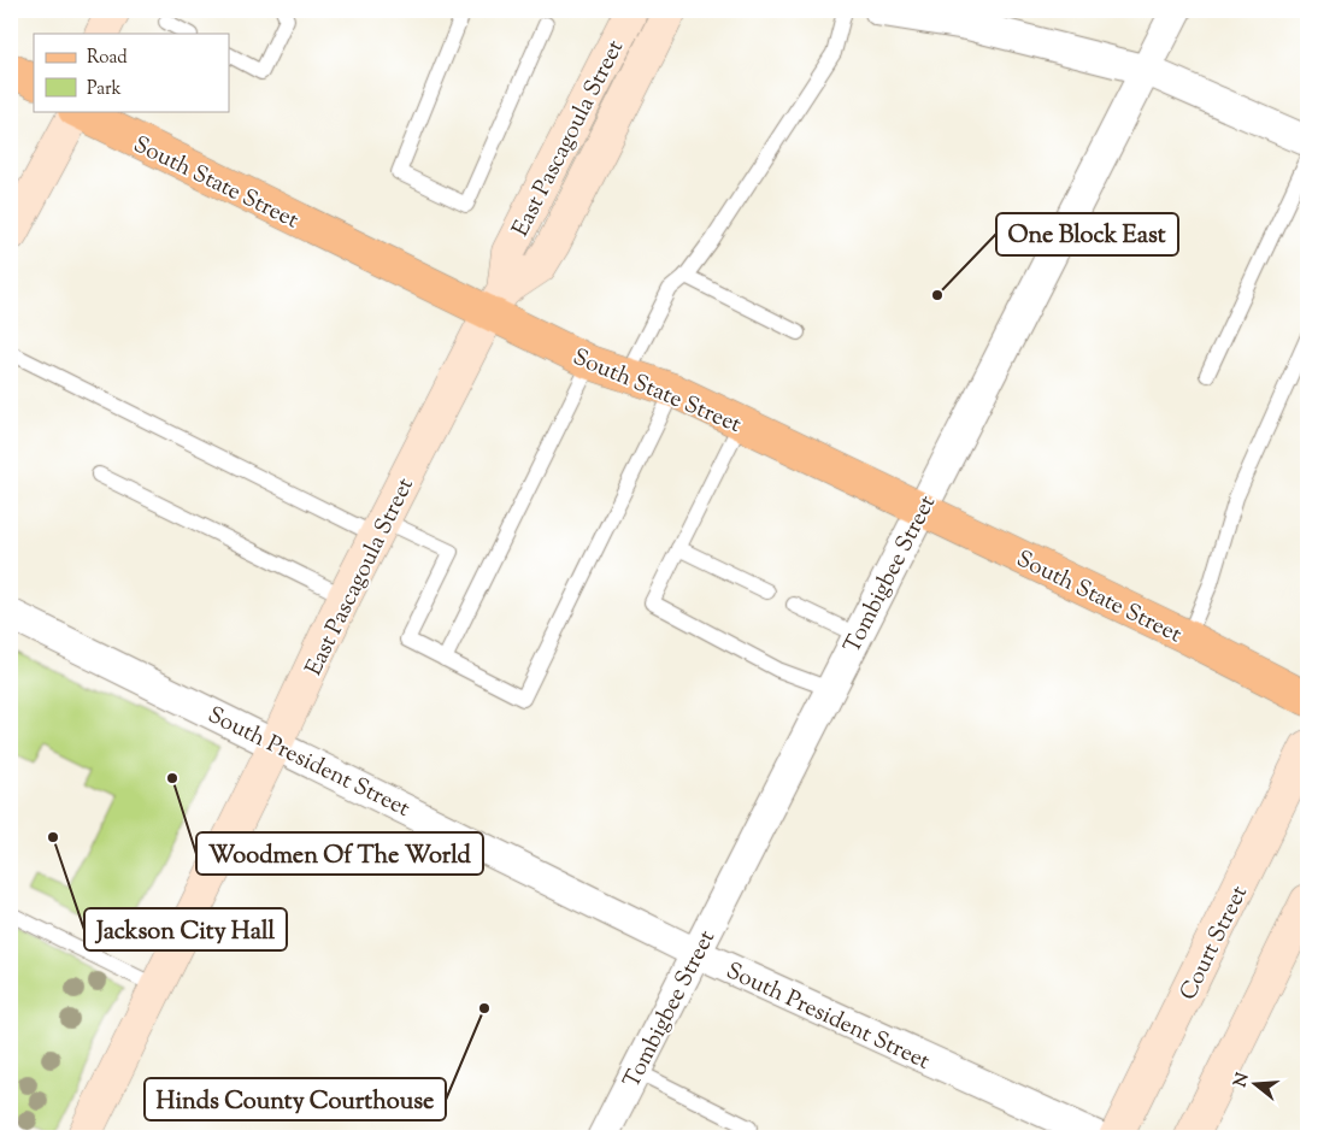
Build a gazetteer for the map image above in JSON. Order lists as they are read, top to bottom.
{
  "streets": {
    "main road": ["East Pascagoula Street", "South State Street", "Court Street"],
    "street": ["Tombigbee Street", "South President Street"]
  },
  "crossings": [
    ["East Pascagoula Street", "South State Street"],
    ["East Pascagoula Street", "South President Street"],
    ["South State Street", "Tombigbee Street"],
    ["Tombigbee Street", "South President Street"]
  ],
  "places": [
    "One Block East",
    "Woodmen Of The World",
    "Jackson City Hall",
    "Hinds County Courthouse"
  ],
  "legend": ["Road", "Park"],
  "north": "left"
}
